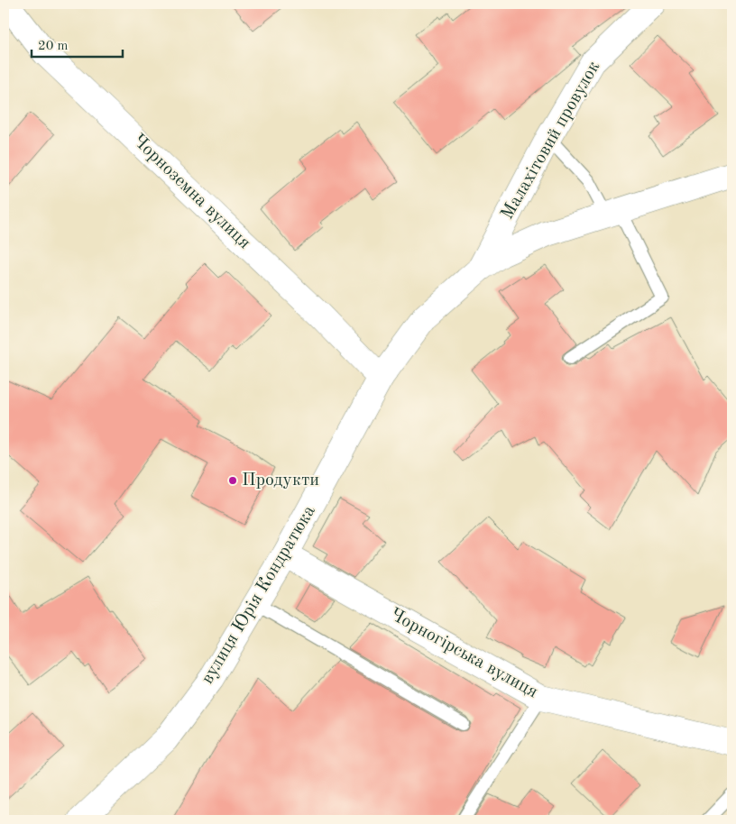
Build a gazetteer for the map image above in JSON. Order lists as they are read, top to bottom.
{
  "streets": {
    "street": [
      "Малахітовий провулок",
      "Чорноземна вулиця",
      "вулиця Юрія Кондратюка",
      "Чорногірська вулиця"
    ]
  },
  "crossings": [
    ["Малахітовий провулок", "вулиця Юрія Кондратюка"],
    ["Чорноземна вулиця", "вулиця Юрія Кондратюка"],
    ["вулиця Юрія Кондратюка", "Чорногірська вулиця"]
  ],
  "places": ["Продукти"],
  "scale_bar": "20 m"
}
